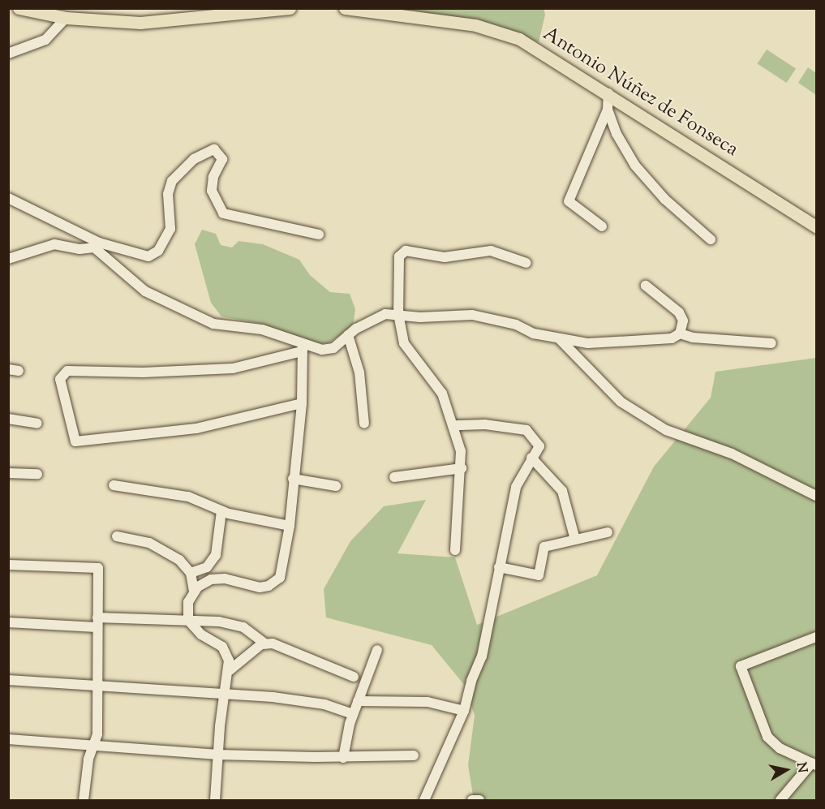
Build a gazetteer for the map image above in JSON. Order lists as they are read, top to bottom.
{
  "streets": {
    "main road": ["Antonio Núñez de Fonseca"]
  },
  "north": "right"
}
